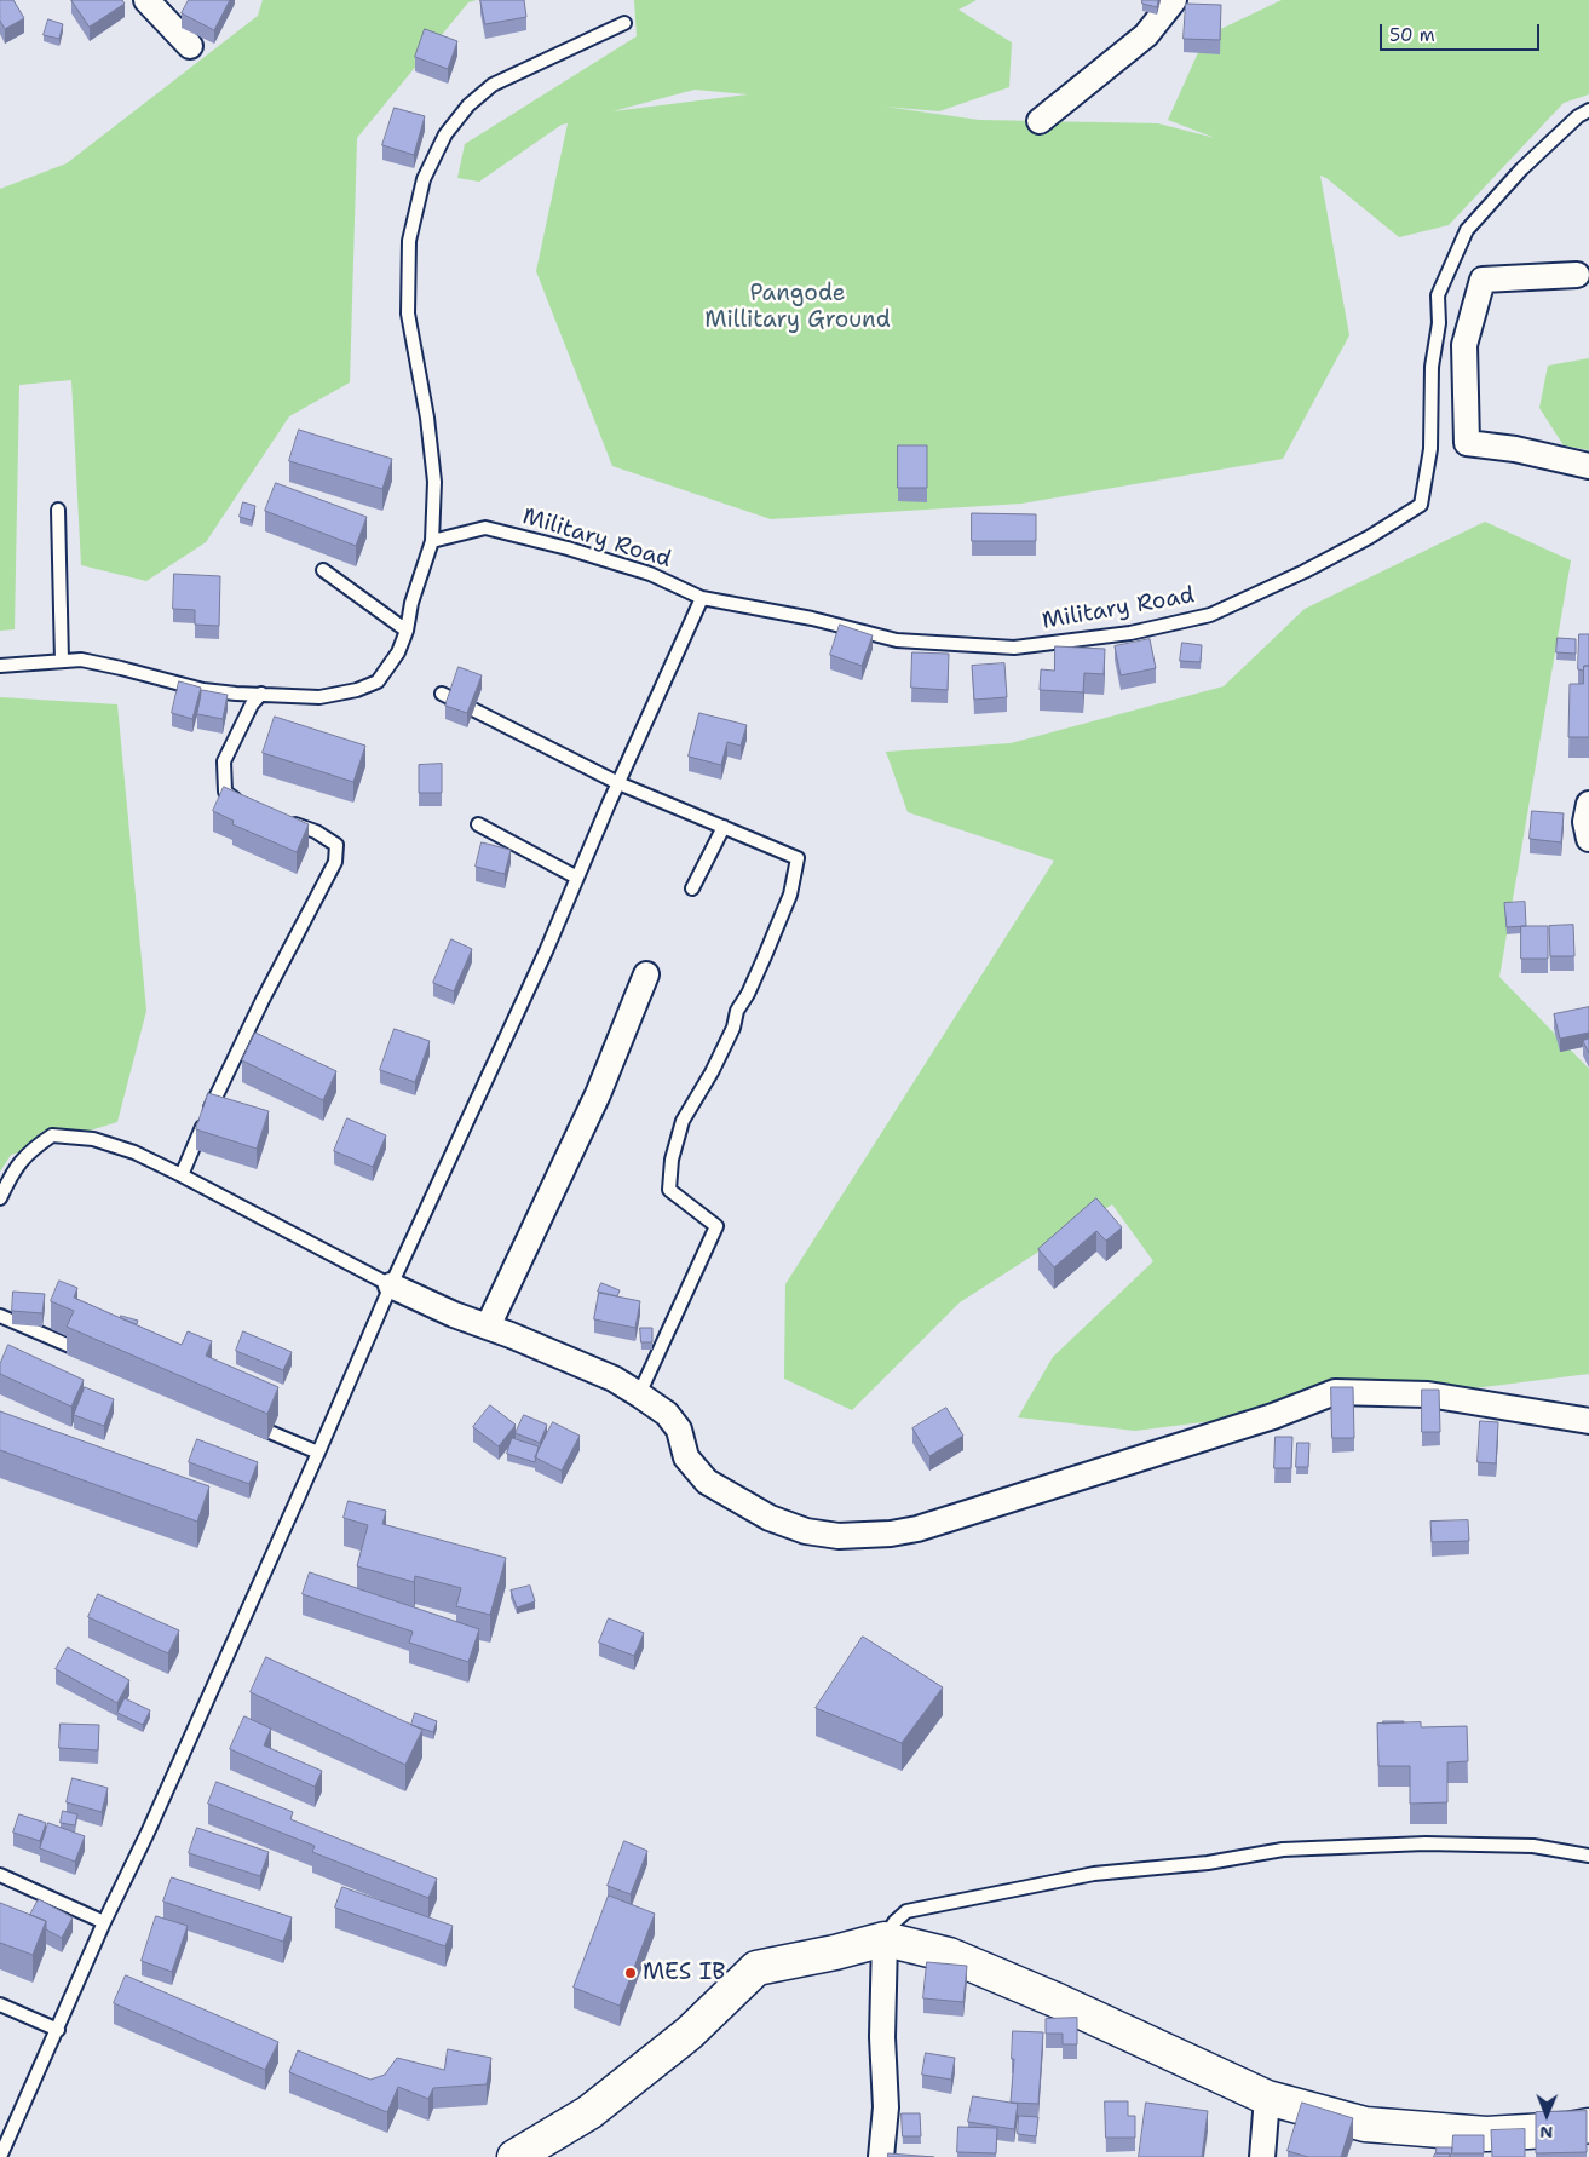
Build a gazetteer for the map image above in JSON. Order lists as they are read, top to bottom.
{
  "streets": {
    "lane": ["Military Road"]
  },
  "parks": ["Pangode Millitary Ground"],
  "places": ["MES IB"],
  "scale_bar": "50 m",
  "north": "bottom"
}
